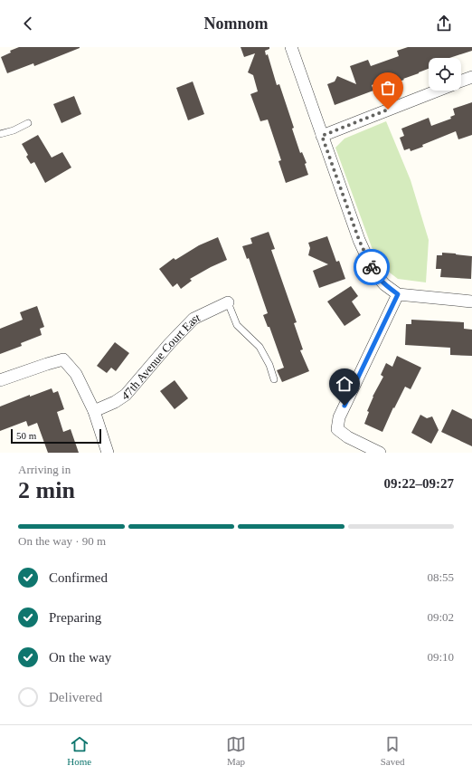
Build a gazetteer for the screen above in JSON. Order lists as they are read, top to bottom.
{
  "streets": {
    "street": ["47th Avenue Court East"]
  },
  "scale_bar": "50 m",
  "page": {
    "header": "Nomnom",
    "scale": "50 m",
    "heading": ["2 min", "Arriving in", "09:22–09:27"],
    "bar": "On the way · 90 m",
    "list": [
      ["Confirmed", "08:55"],
      ["Preparing", "09:02"],
      ["On the way", "09:10"],
      "Delivered"
    ],
    "tabs": ["Home", "Map", "Saved"]
  }
}
